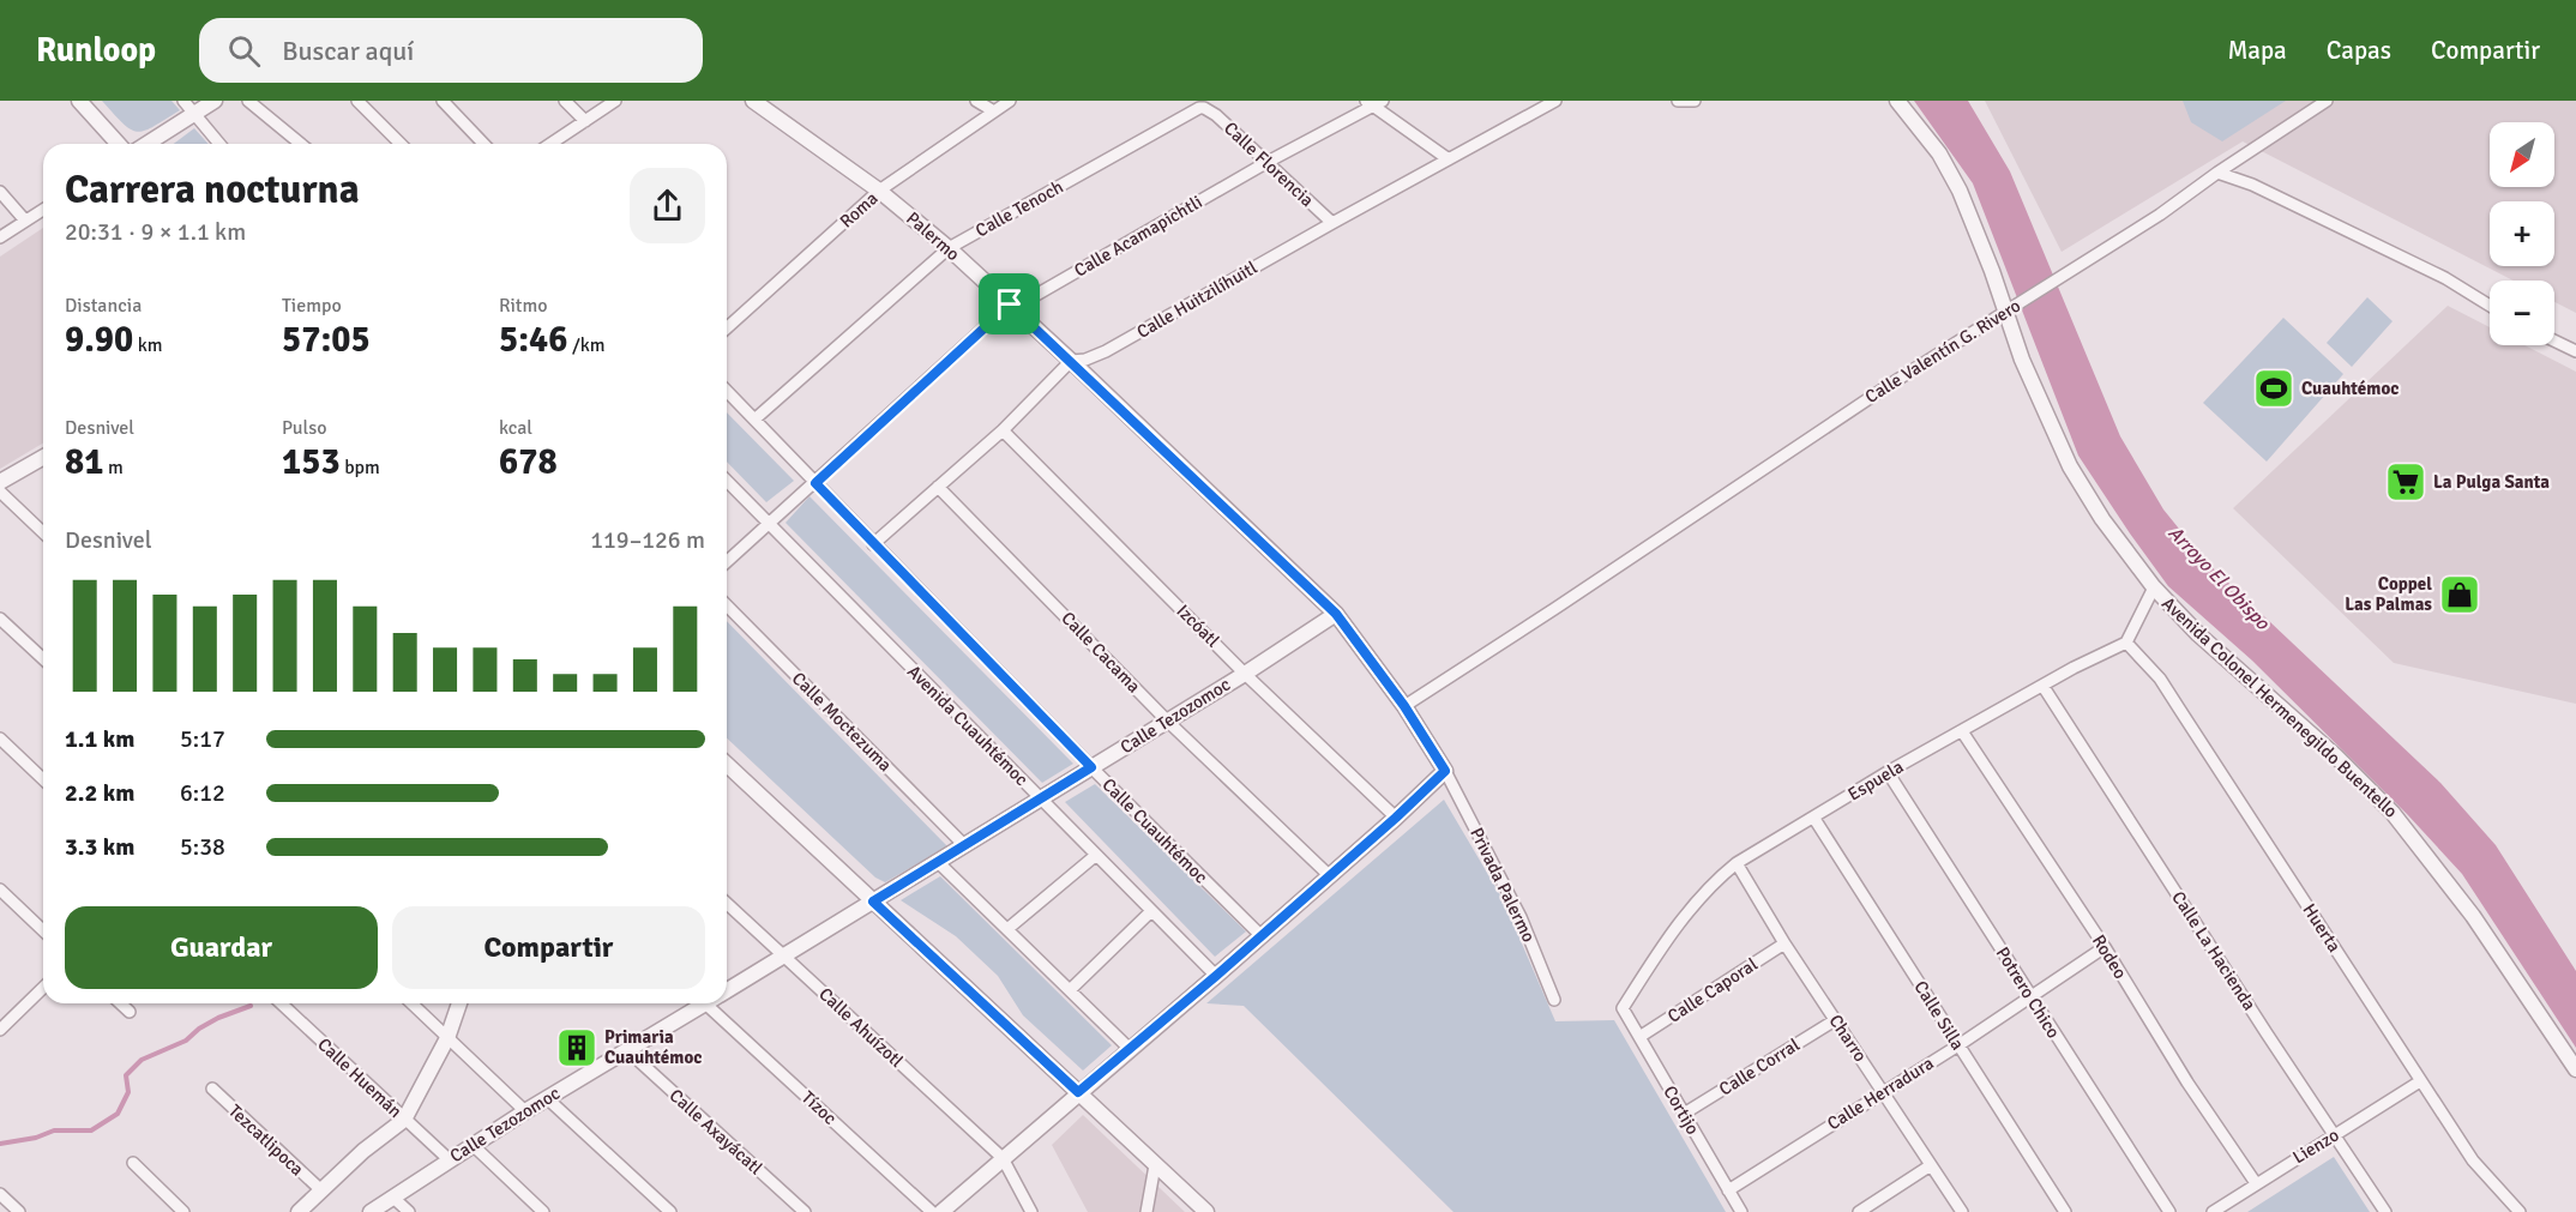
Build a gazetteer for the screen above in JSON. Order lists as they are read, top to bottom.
{
  "streets": {
    "street": [
      "Calle Florencia",
      "Calle Tenoch",
      "Roma",
      "Palermo",
      "Calle Acamapichtli",
      "Calle Huitzilíhuitl",
      "Calle Valentín G. Rivero",
      "Izcóatl",
      "Calle Cacama",
      "Avenida Colonel Hermenegildo Buentello",
      "Calle Tezozomoc",
      "Calle Moctezuma",
      "Avenida Cuauhtémoc",
      "Espuela",
      "Calle Cuauhtémoc",
      "Privada Palermo",
      "Huerta",
      "Calle La Hacienda",
      "Rodeo",
      "Calle Caporal",
      "Potrero Chico",
      "Calle Silla",
      "Calle Ahuízotl",
      "Charro",
      "Calle Corral",
      "Calle Huemán",
      "Calle Herradura",
      "Tízoc",
      "Cortijo",
      "Calle Axayácatl",
      "Tezcatlipoca",
      "Lienzo"
    ]
  },
  "crossings": [
    ["Calle Florencia", "Calle Tenoch"],
    ["Calle Florencia", "Calle Acamapichtli"],
    ["Calle Florencia", "Calle Huitzilíhuitl"],
    ["Calle Tenoch", "Palermo"],
    ["Calle Tenoch", "Calle Cuauhtémoc"],
    ["Roma", "Palermo"],
    ["Palermo", "Calle Acamapichtli"],
    ["Palermo", "Calle Huitzilíhuitl"],
    ["Palermo", "Calle Valentín G. Rivero"],
    ["Palermo", "Calle Tezozomoc"],
    ["Palermo", "Privada Palermo"],
    ["Calle Acamapichtli", "Avenida Cuauhtémoc"],
    ["Calle Acamapichtli", "Calle Cuauhtémoc"],
    ["Calle Valentín G. Rivero", "Avenida Colonel Hermenegildo Buentello"],
    ["Izcóatl", "Calle Tezozomoc"],
    ["Calle Cacama", "Calle Tezozomoc"],
    ["Calle Tezozomoc", "Calle Moctezuma"],
    ["Calle Tezozomoc", "Avenida Cuauhtémoc"],
    ["Calle Tezozomoc", "Calle Cuauhtémoc"],
    ["Calle Tezozomoc", "Calle Ahuízotl"],
    ["Calle Tezozomoc", "Calle Huemán"],
    ["Calle Tezozomoc", "Calle Axayácatl"],
    ["Espuela", "Huerta"],
    ["Espuela", "Calle La Hacienda"],
    ["Espuela", "Rodeo"],
    ["Espuela", "Potrero Chico"],
    ["Espuela", "Calle Silla"],
    ["Espuela", "Charro"],
    ["Espuela", "Cortijo"],
    ["Huerta", "Lienzo"],
    ["Calle La Hacienda", "Lienzo"],
    ["Rodeo", "Calle Herradura"],
    ["Rodeo", "Lienzo"],
    ["Calle Caporal", "Charro"],
    ["Calle Caporal", "Cortijo"],
    ["Potrero Chico", "Calle Herradura"],
    ["Calle Silla", "Calle Herradura"],
    ["Charro", "Calle Corral"],
    ["Charro", "Calle Herradura"],
    ["Calle Corral", "Cortijo"],
    ["Calle Herradura", "Cortijo"]
  ],
  "water": ["Arroyo El Obispo"],
  "places": {
    "sports": ["Cuauhtémoc"],
    "supermarket": ["La Pulga Santa"],
    "shop": ["Coppel Las Palmas"],
    "building": ["Primaria Cuauhtémoc"]
  },
  "north": "bottom left",
  "page": {
    "header": "Runloop",
    "search": "Buscar aquí",
    "nav": ["Mapa", "Capas", "Compartir"],
    "map_buttons": ["+", "−"],
    "heading": ["Carrera nocturna", "20:31 · 9 × 1.1 km"],
    "stats": [
      ["Distancia", "9.90 km"],
      ["Tiempo", "57:05"],
      ["Ritmo", "5:46 /km"],
      ["Desnivel", "81 m"],
      ["Pulso", "153 bpm"],
      ["kcal", "678"]
    ],
    "chart": ["Desnivel", "119–126 m"],
    "list": [
      {
        "name": "1.1 km",
        "note": "5:17"
      },
      {
        "name": "2.2 km",
        "note": "6:12"
      },
      {
        "name": "3.3 km",
        "note": "5:38"
      }
    ],
    "buttons": ["Guardar", "Compartir"]
  }
}
